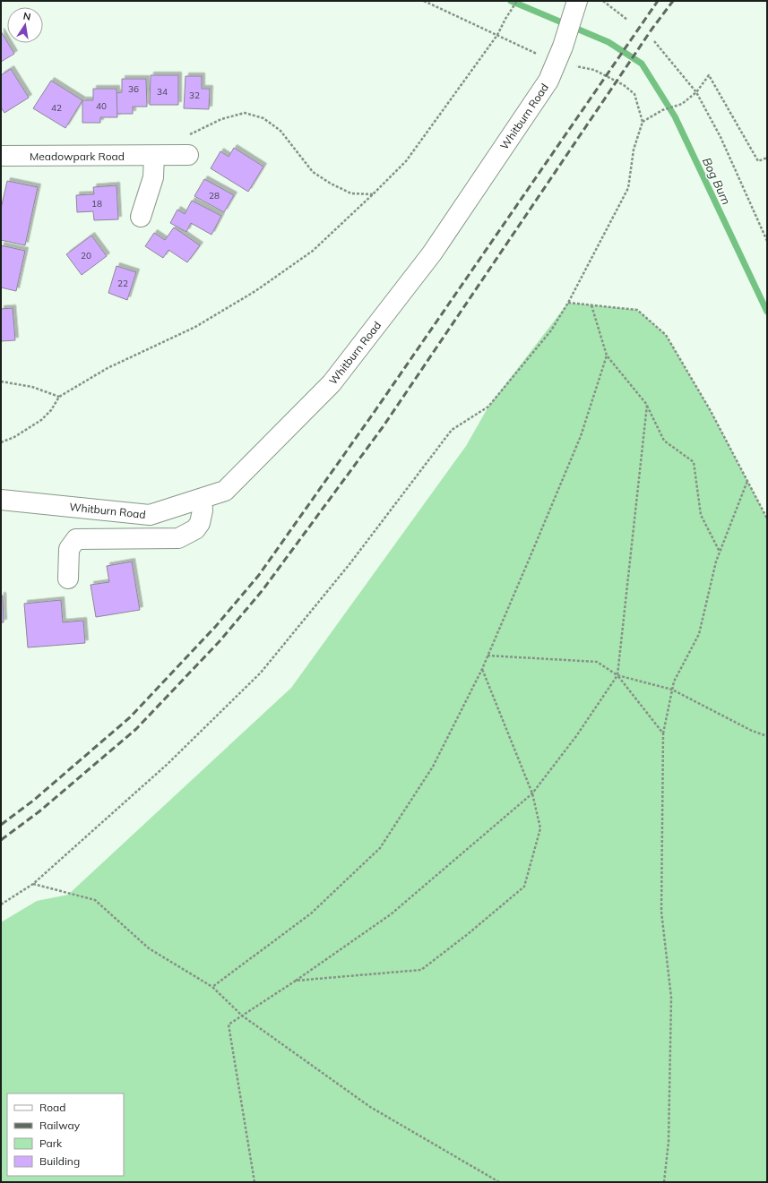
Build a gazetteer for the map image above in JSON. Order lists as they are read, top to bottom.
{
  "streets": {
    "main road": ["Whitburn Road", "Meadowpark Road"]
  },
  "water": ["Bog Burn"],
  "house_numbers": [
    "36",
    "34",
    "32",
    "40",
    "42",
    "28",
    "18",
    "20",
    "22"
  ],
  "legend": [
    "Road",
    "Railway",
    "Park",
    "Building"
  ],
  "north": "top"
}
